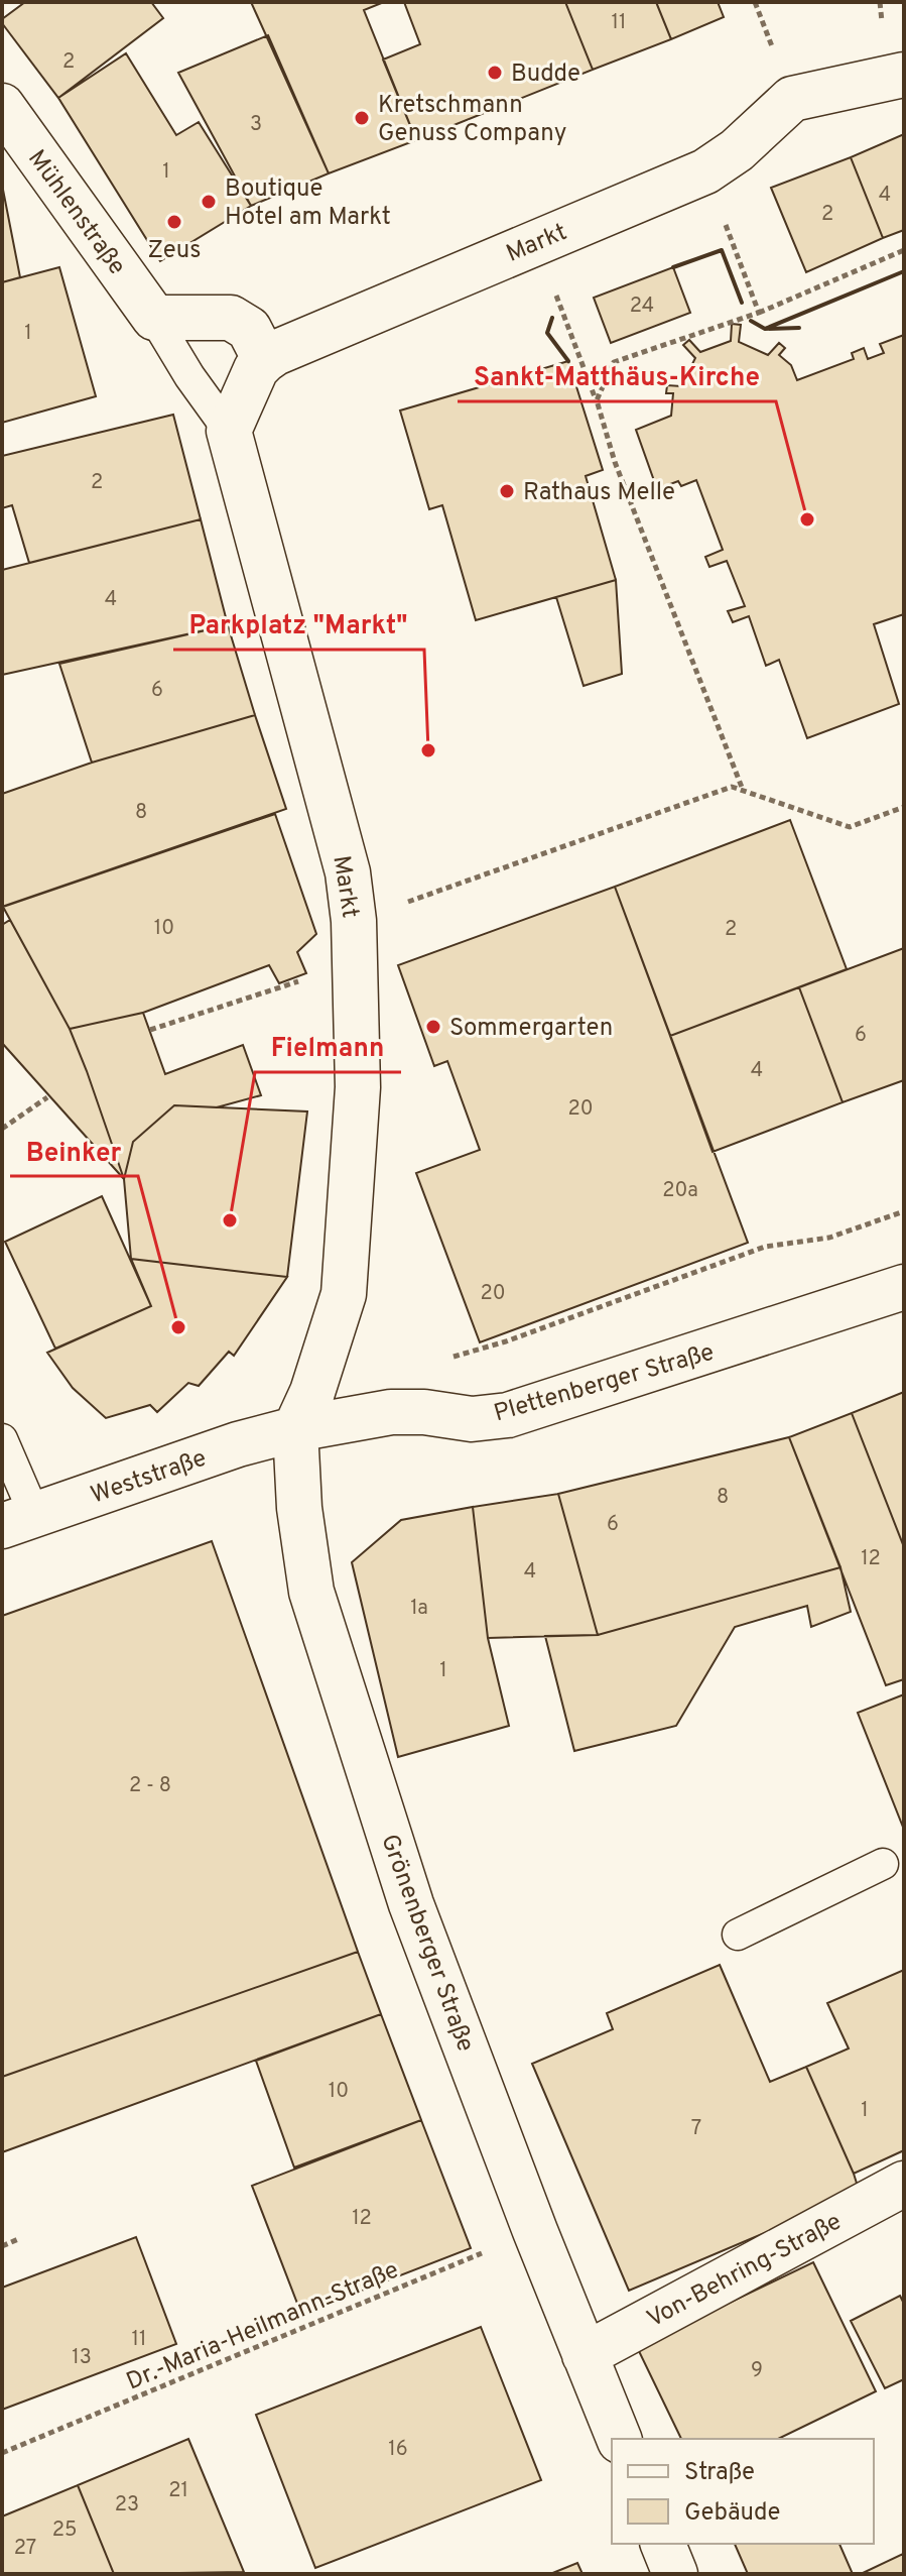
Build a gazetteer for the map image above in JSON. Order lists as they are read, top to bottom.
{
  "streets": {
    "street": [
      "Mühlenstraße",
      "Markt",
      "Plettenberger Straße",
      "Weststraße",
      "Grönenberger Straße",
      "Von-Behring-Straße"
    ],
    "path": ["Dr.-Maria-Heilmann-Straße"]
  },
  "crossings": [
    ["Markt", "Plettenberger Straße"],
    ["Markt", "Weststraße"],
    ["Markt", "Grönenberger Straße"],
    ["Plettenberger Straße", "Weststraße"],
    ["Plettenberger Straße", "Grönenberger Straße"],
    ["Weststraße", "Grönenberger Straße"],
    ["Grönenberger Straße", "Von-Behring-Straße"],
    ["Grönenberger Straße", "Dr.-Maria-Heilmann-Straße"]
  ],
  "places": [
    "Budde",
    "Kretschmann Genuss Company",
    "Boutique Hotel am Markt",
    "Zeus",
    "Rathaus Melle",
    "Sankt-Matthäus-Kirche",
    "Parkplatz \"Markt\"",
    "Sommergarten",
    "Fielmann",
    "Beinker"
  ],
  "house_numbers": [
    "11",
    "2",
    "3",
    "1",
    "4",
    "2",
    "24",
    "1",
    "2",
    "4",
    "6",
    "8",
    "10",
    "2",
    "6",
    "4",
    "20",
    "20a",
    "20",
    "8",
    "6",
    "12",
    "4",
    "1a",
    "1",
    "2 - 8",
    "10",
    "1",
    "7",
    "12",
    "11",
    "13",
    "9",
    "16",
    "21",
    "23",
    "25",
    "27"
  ],
  "legend": ["Straße", "Gebäude"]
}
